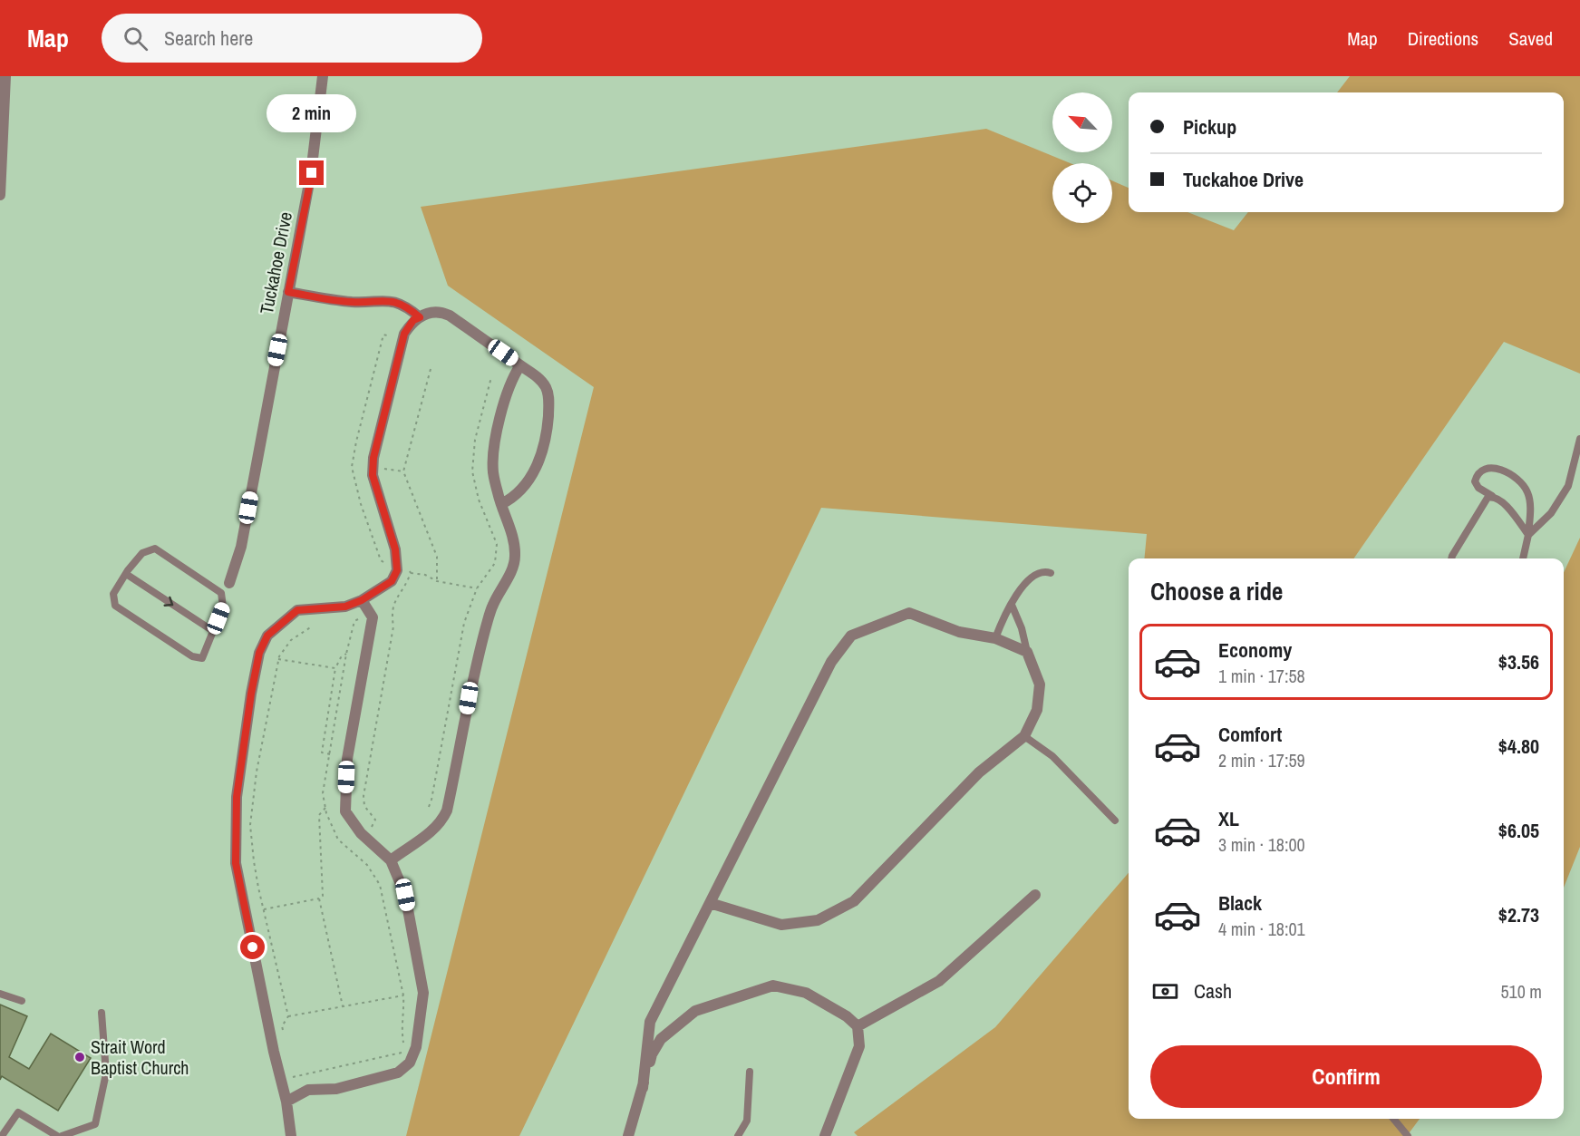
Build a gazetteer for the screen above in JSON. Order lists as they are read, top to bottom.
{
  "streets": {
    "street": ["Tuckahoe Drive"]
  },
  "places": ["Strait Word Baptist Church"],
  "north": "top left",
  "page": {
    "header": "Map",
    "search": "Search here",
    "nav": ["Map", "Directions", "Saved"],
    "banner": ["Pickup", "Tuckahoe Drive"],
    "bubble": "2 min",
    "heading": "Choose a ride",
    "list": [
      {
        "name": "Economy",
        "note": "1 min · 17:58",
        "value": "$3.56"
      },
      {
        "name": "Comfort",
        "note": "2 min · 17:59",
        "value": "$4.80"
      },
      {
        "name": "XL",
        "note": "3 min · 18:00",
        "value": "$6.05"
      },
      {
        "name": "Black",
        "note": "4 min · 18:01",
        "value": "$2.73"
      }
    ],
    "pay": ["Cash", "510 m"],
    "buttons": "Confirm"
  }
}
